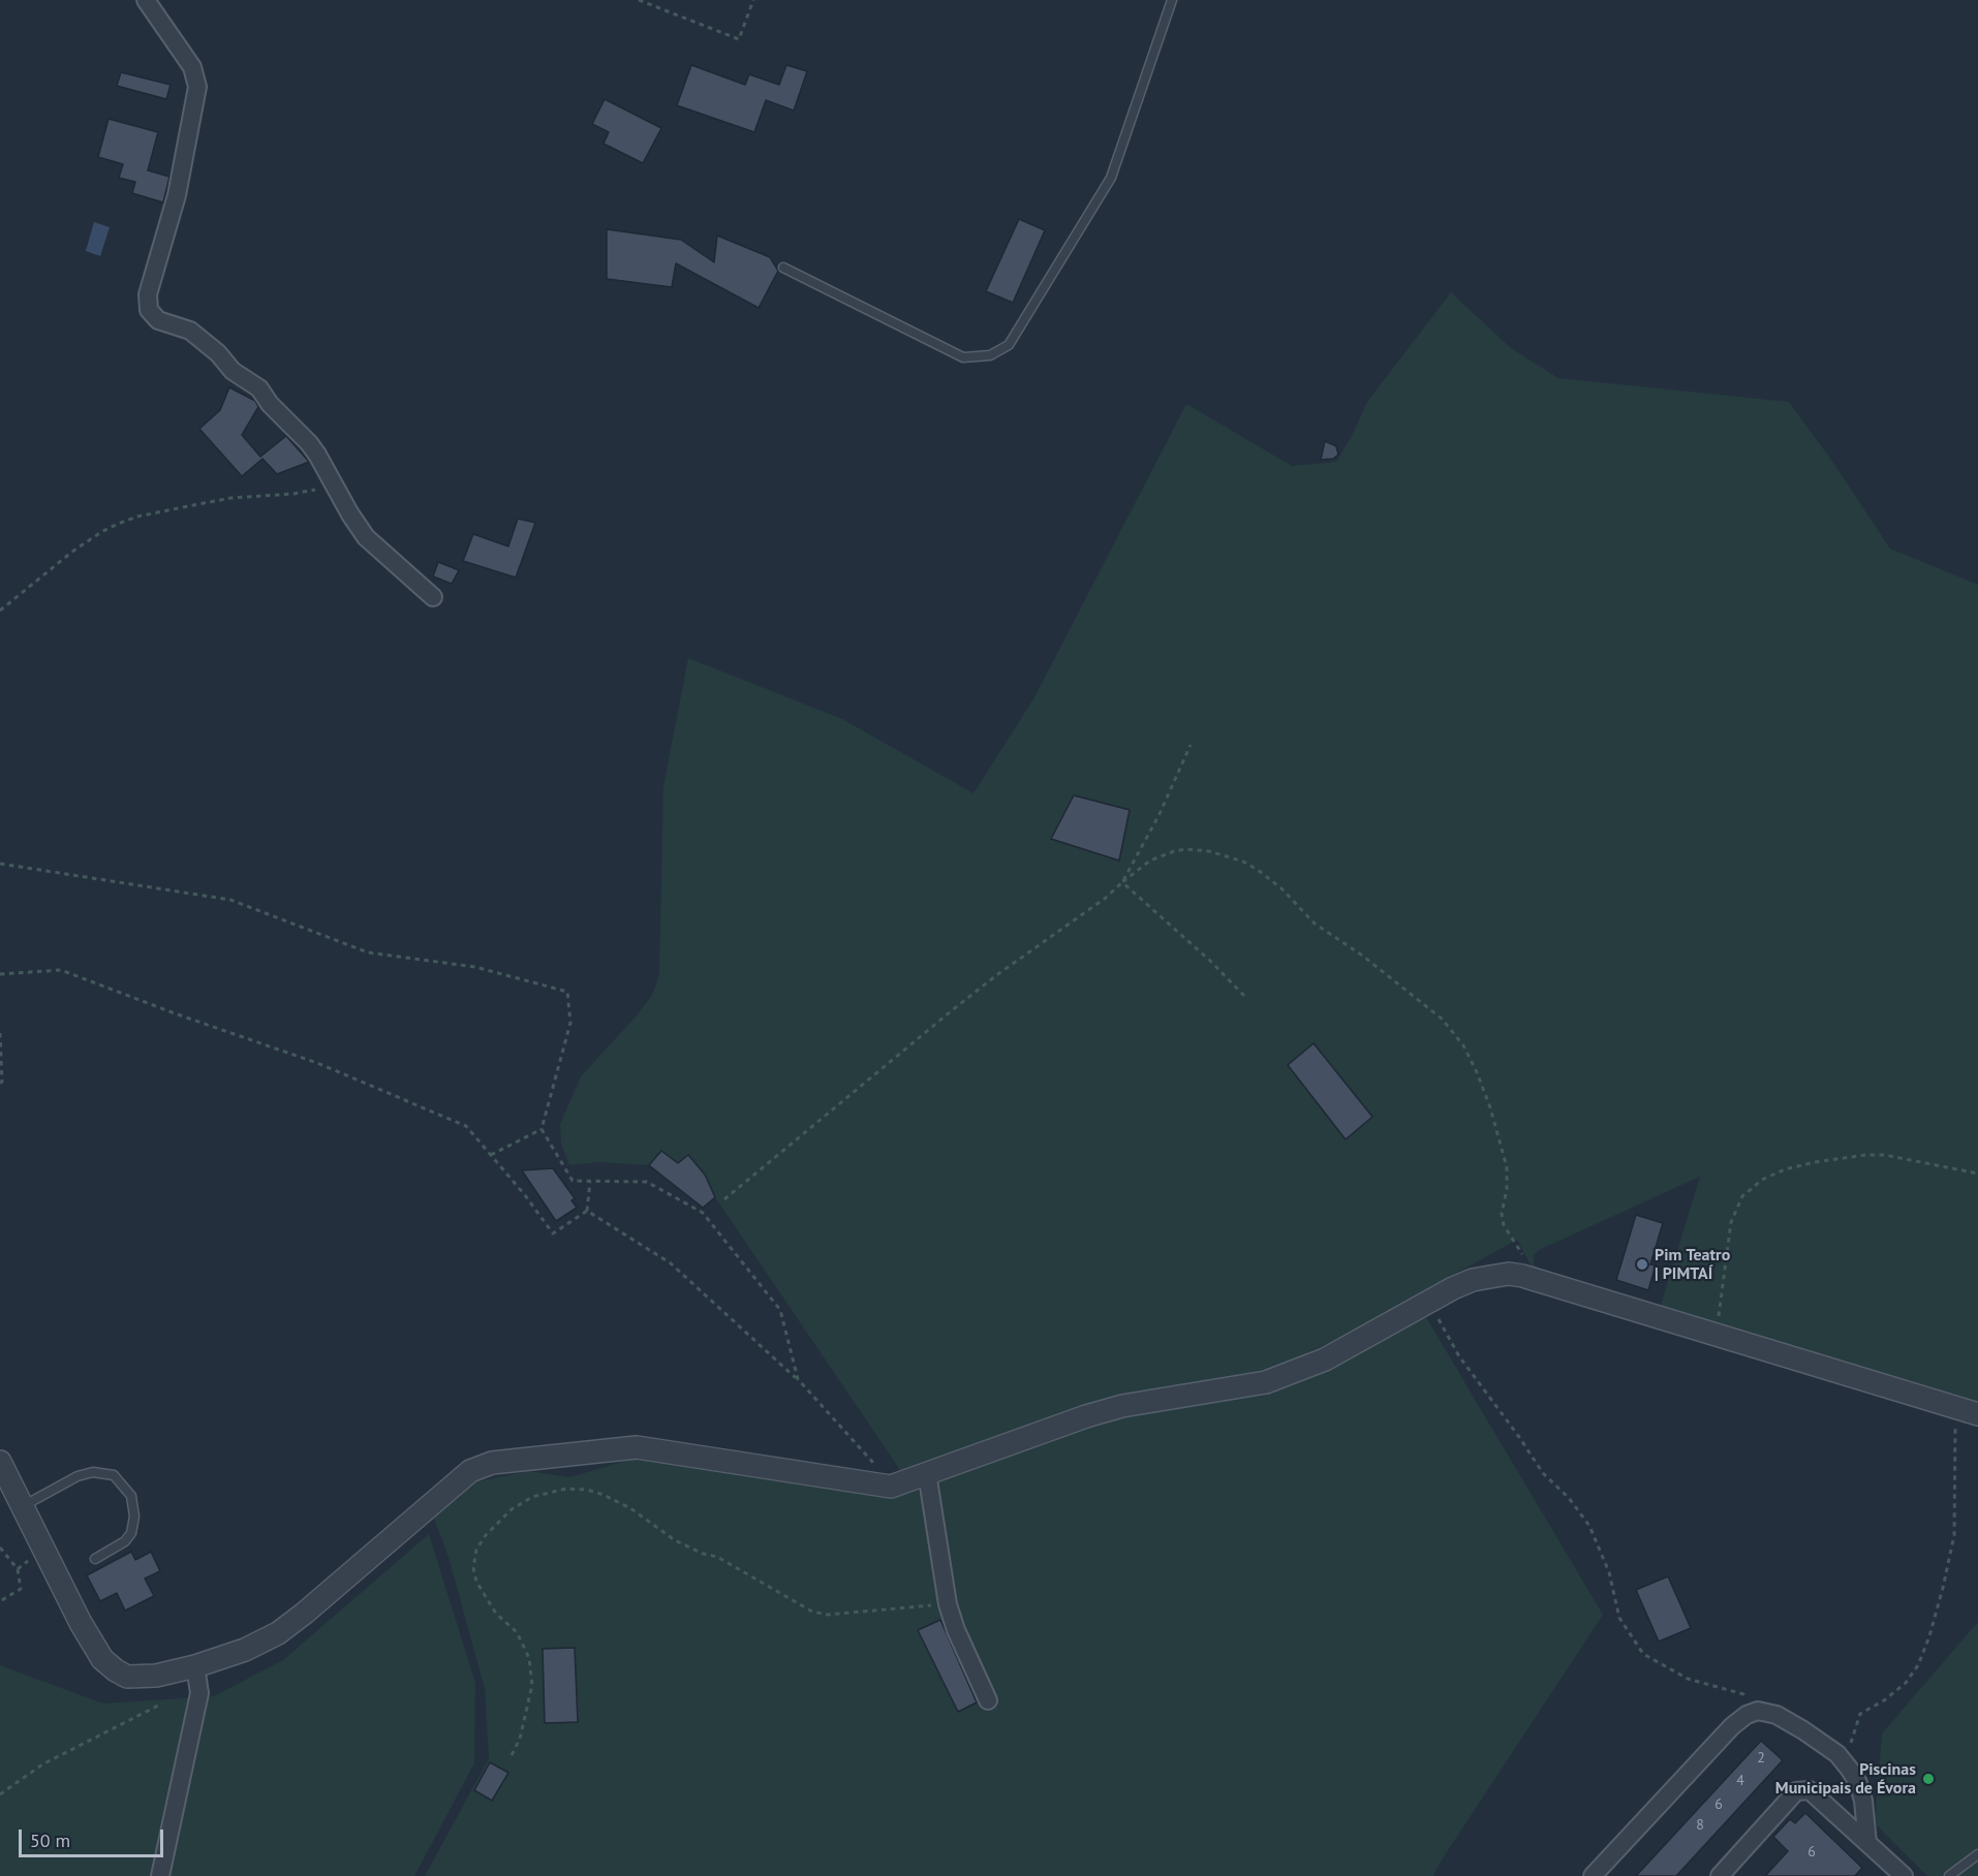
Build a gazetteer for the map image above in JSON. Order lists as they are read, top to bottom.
{
  "places": ["Pim Teatro | PIMTAÍ", "Piscinas Municipais de Évora"],
  "house_numbers": [
    "2",
    "4",
    "6",
    "8",
    "6"
  ],
  "scale_bar": "50 m"
}
